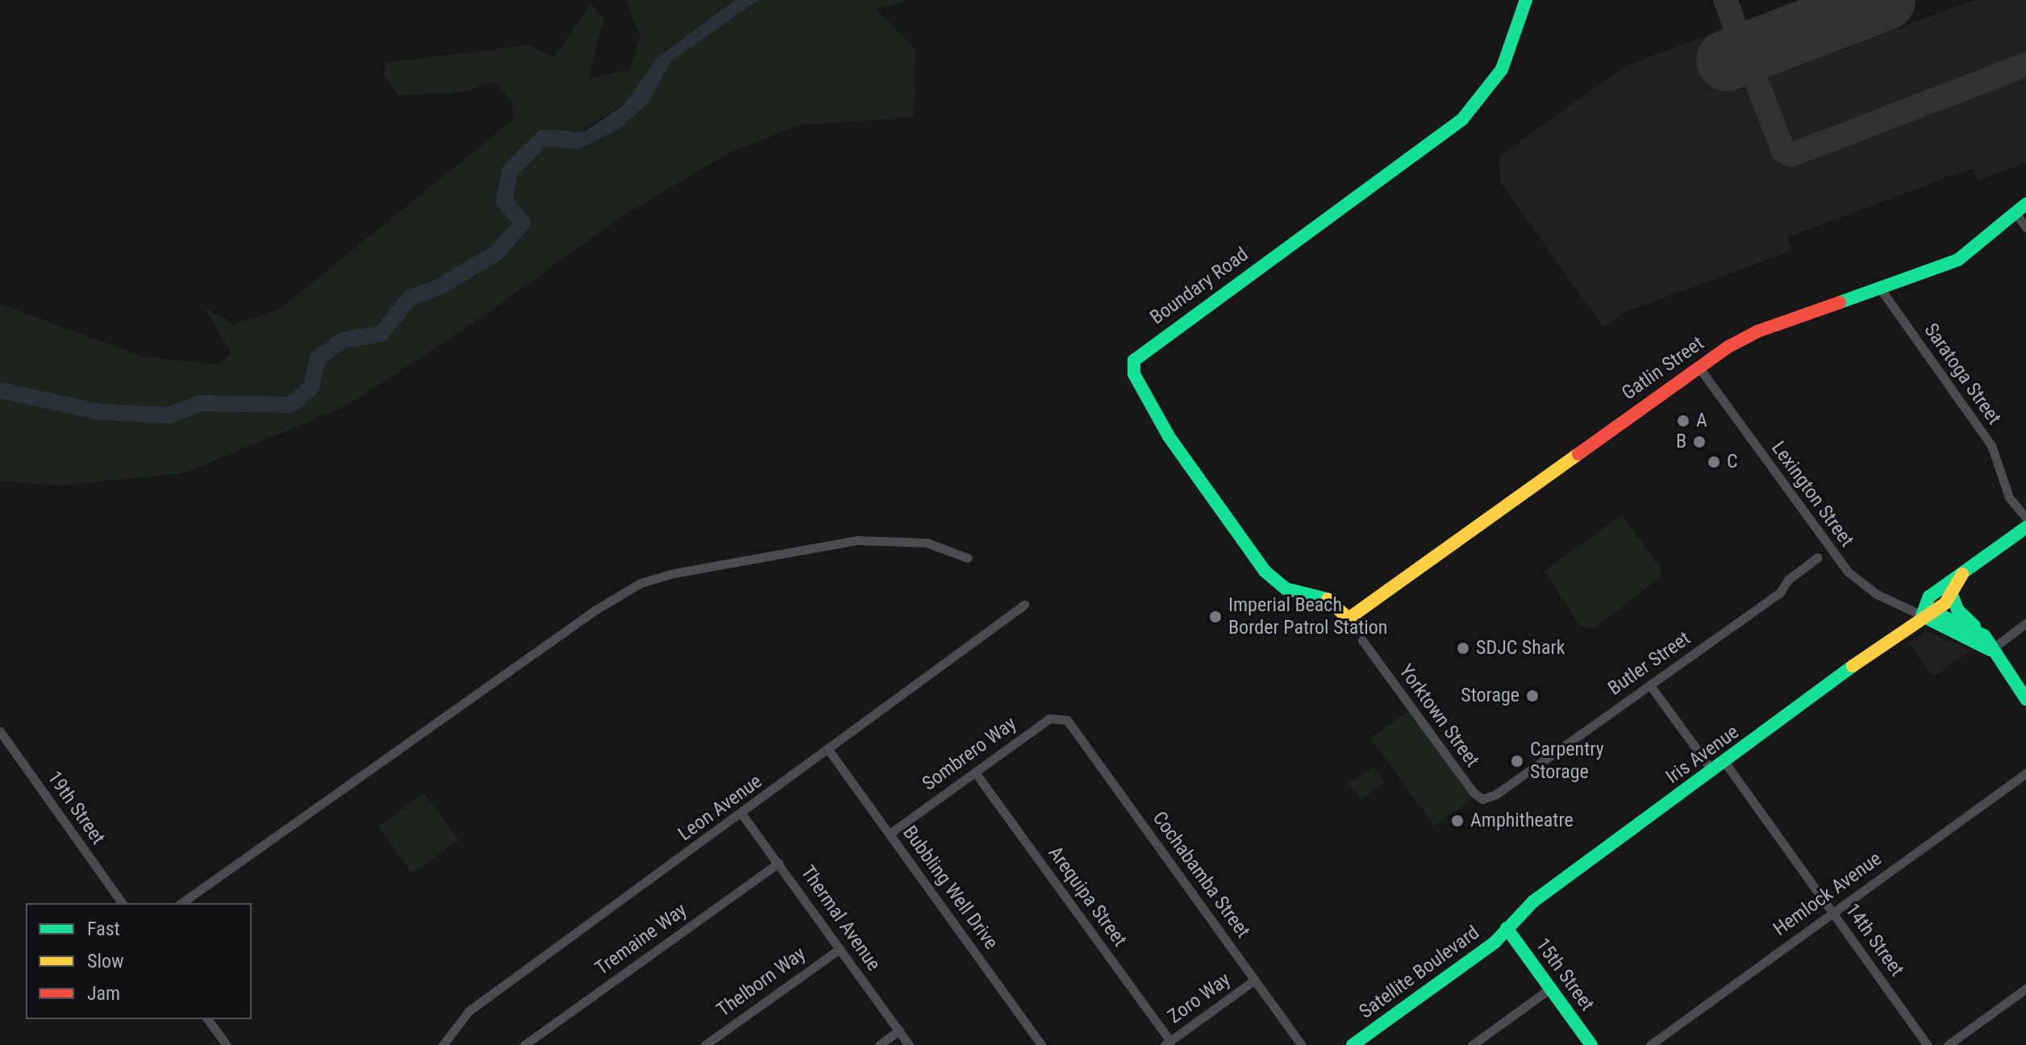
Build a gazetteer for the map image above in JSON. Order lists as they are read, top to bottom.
{
  "streets": {
    "street": [
      "Boundary Road",
      "Gatlin Street",
      "Saratoga Street",
      "Lexington Street",
      "Butler Street",
      "Yorktown Street",
      "Sombrero Way",
      "Iris Avenue",
      "19th Street",
      "Leon Avenue",
      "Cochabamba Street",
      "Bubbling Well Drive",
      "Hemlock Avenue",
      "Arequipa Street",
      "Thermal Avenue",
      "Tremaine Way",
      "14th Street",
      "Satellite Boulevard",
      "15th Street",
      "Thelborn Way",
      "Zoro Way"
    ]
  },
  "crossings": [
    ["Boundary Road", "Gatlin Street"],
    ["Gatlin Street", "Saratoga Street"],
    ["Gatlin Street", "Lexington Street"],
    ["Lexington Street", "Iris Avenue"],
    ["Butler Street", "Yorktown Street"],
    ["Sombrero Way", "Cochabamba Street"],
    ["Sombrero Way", "Bubbling Well Drive"],
    ["Sombrero Way", "Arequipa Street"],
    ["Iris Avenue", "14th Street"],
    ["Iris Avenue", "Satellite Boulevard"],
    ["Iris Avenue", "15th Street"],
    ["Leon Avenue", "Bubbling Well Drive"],
    ["Leon Avenue", "Thermal Avenue"],
    ["Cochabamba Street", "Zoro Way"],
    ["Hemlock Avenue", "14th Street"],
    ["Arequipa Street", "Zoro Way"],
    ["Thermal Avenue", "Tremaine Way"],
    ["Thermal Avenue", "Thelborn Way"],
    ["Satellite Boulevard", "15th Street"]
  ],
  "places": [
    "A",
    "B",
    "C",
    "Imperial Beach Border Patrol Station",
    "SDJC Shark",
    "Storage",
    "Carpentry Storage",
    "Amphitheatre"
  ],
  "legend": ["Fast", "Slow", "Jam"]
}
